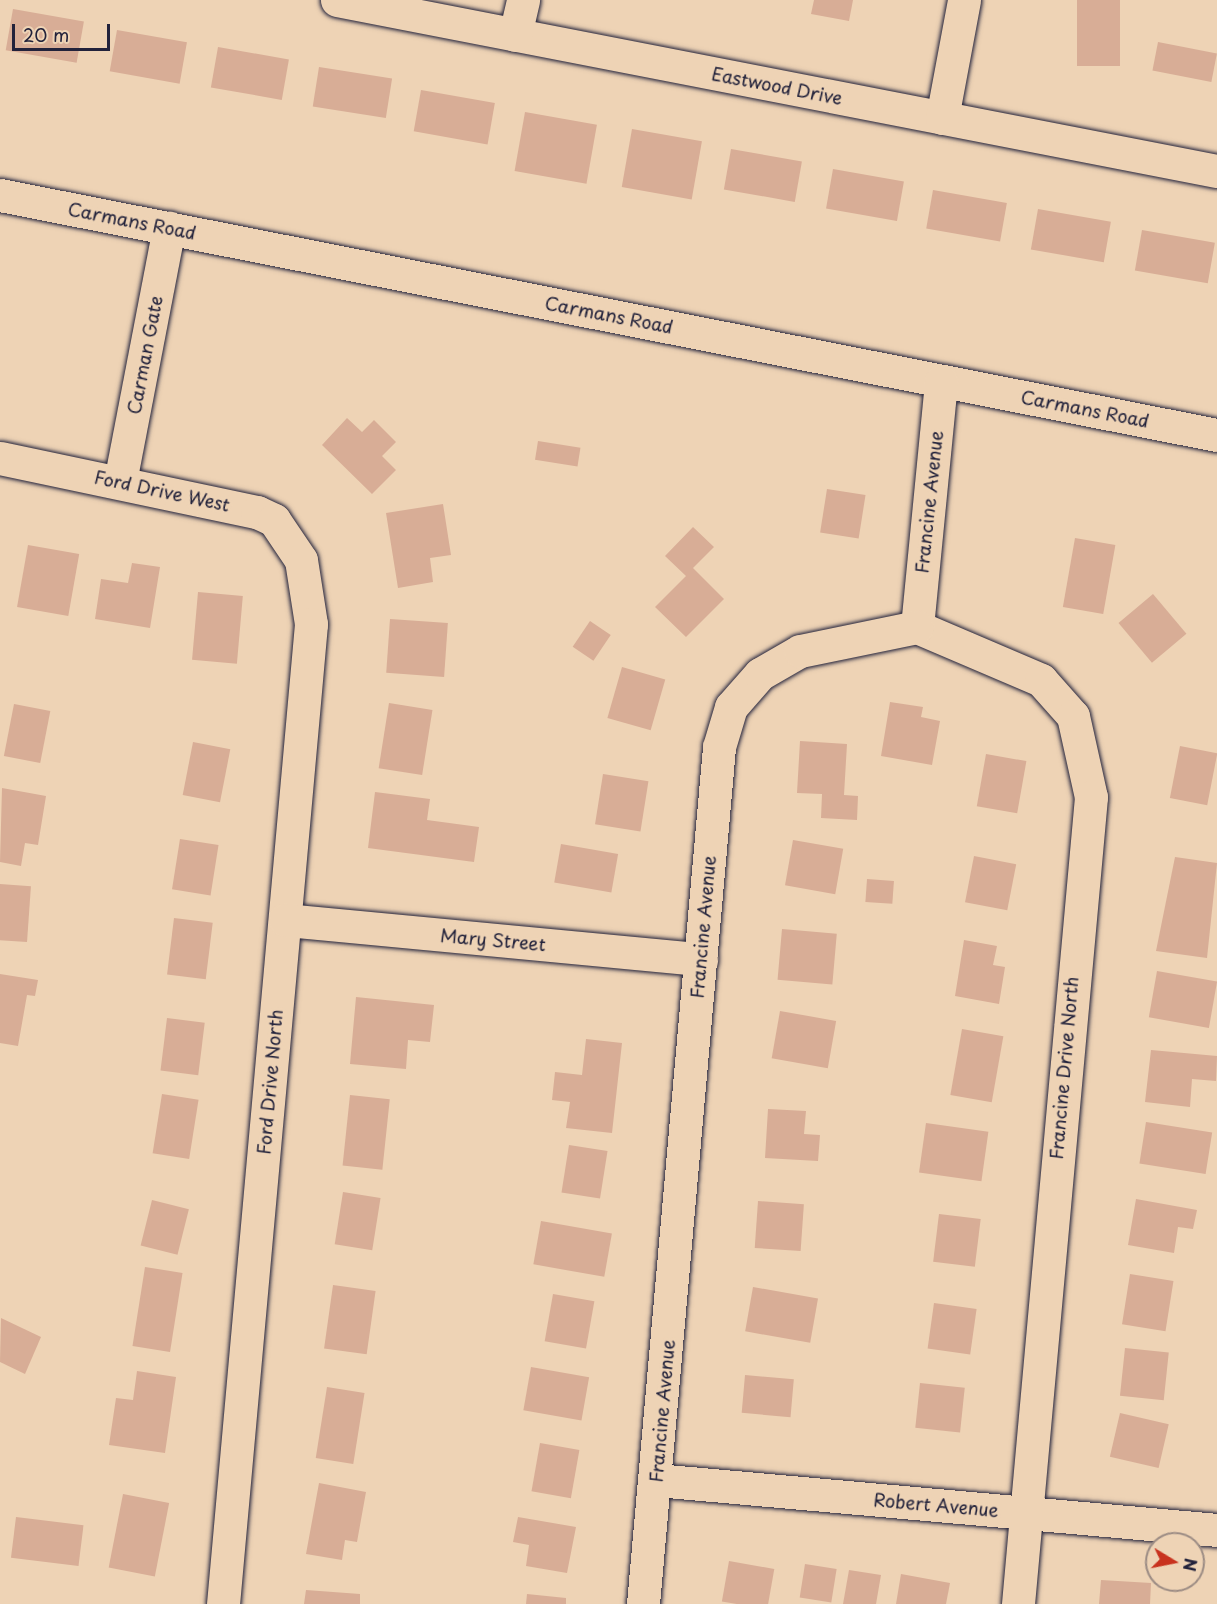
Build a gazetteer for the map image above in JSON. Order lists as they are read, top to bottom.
{
  "streets": {
    "street": [
      "Eastwood Drive",
      "Carmans Road",
      "Carman Gate",
      "Ford Drive West",
      "Francine Avenue",
      "Mary Street",
      "Francine Drive North",
      "Ford Drive North",
      "Robert Avenue"
    ]
  },
  "crossings": [
    ["Carmans Road", "Carman Gate"],
    ["Carmans Road", "Francine Avenue"],
    ["Carman Gate", "Ford Drive West"],
    ["Ford Drive West", "Ford Drive North"],
    ["Francine Avenue", "Mary Street"],
    ["Francine Avenue", "Francine Drive North"],
    ["Francine Avenue", "Robert Avenue"],
    ["Mary Street", "Ford Drive North"],
    ["Francine Drive North", "Robert Avenue"]
  ],
  "scale_bar": "20 m",
  "north": "right"
}
